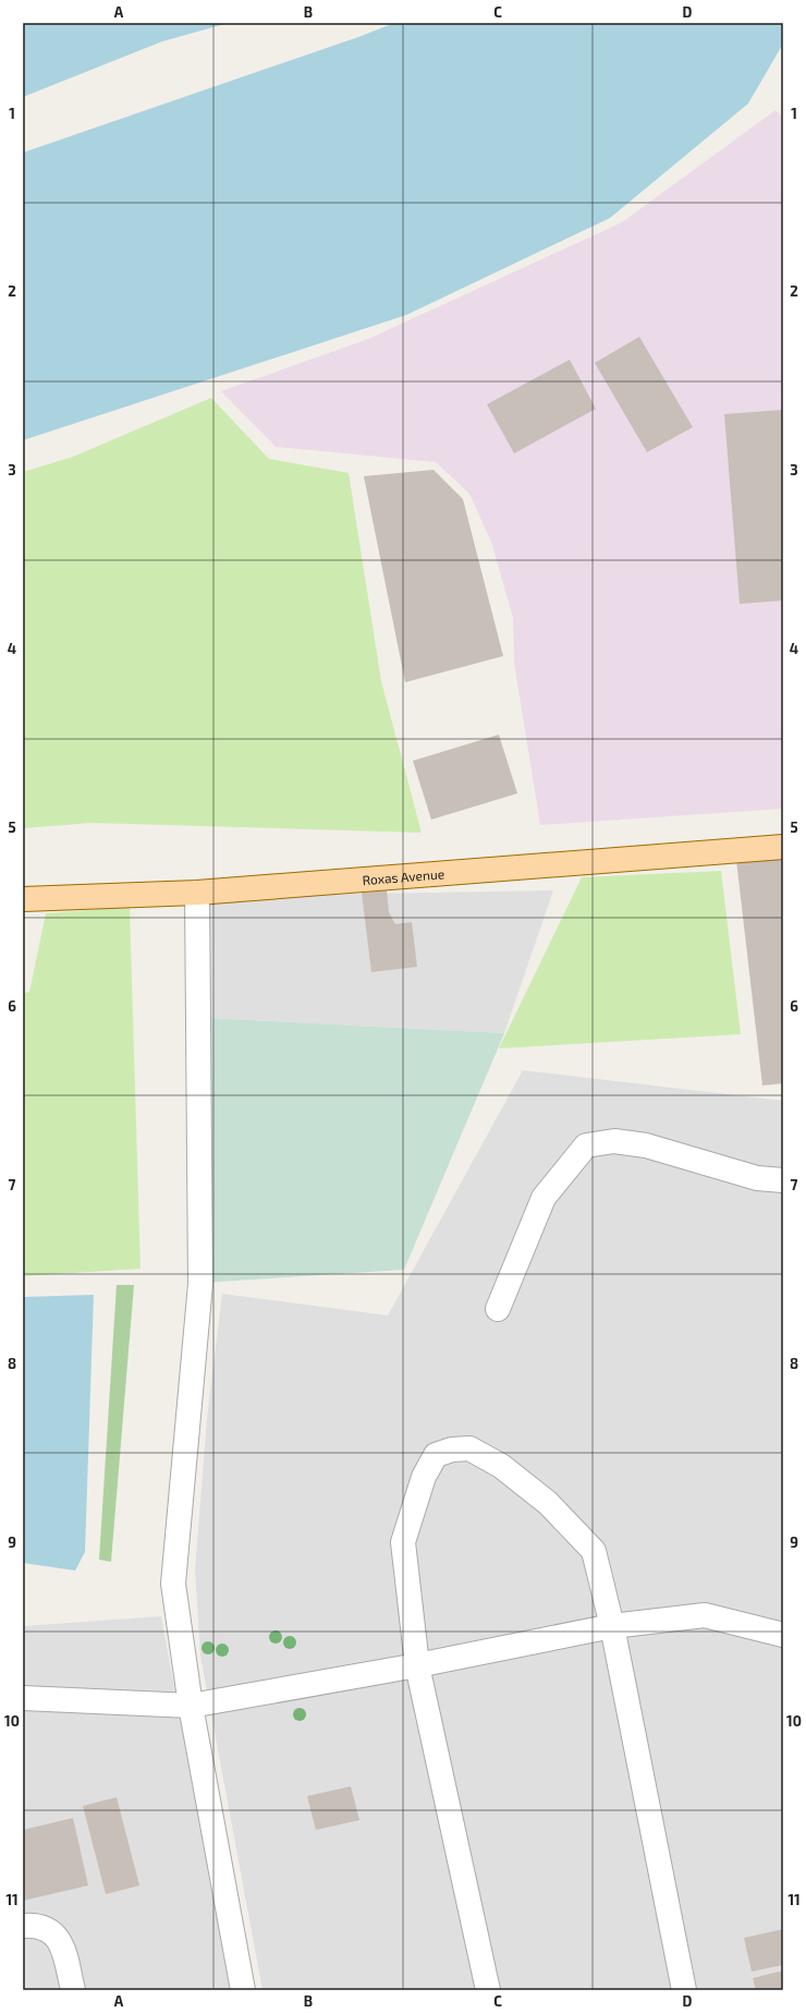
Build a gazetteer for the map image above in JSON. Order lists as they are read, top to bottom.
{
  "streets": {
    "main road": ["Roxas Avenue"]
  },
  "grid": {
    "columns": [
      "A",
      "B",
      "C",
      "D"
    ],
    "rows": [
      "1",
      "2",
      "3",
      "4",
      "5",
      "6",
      "7",
      "8",
      "9",
      "10",
      "11"
    ]
  }
}
